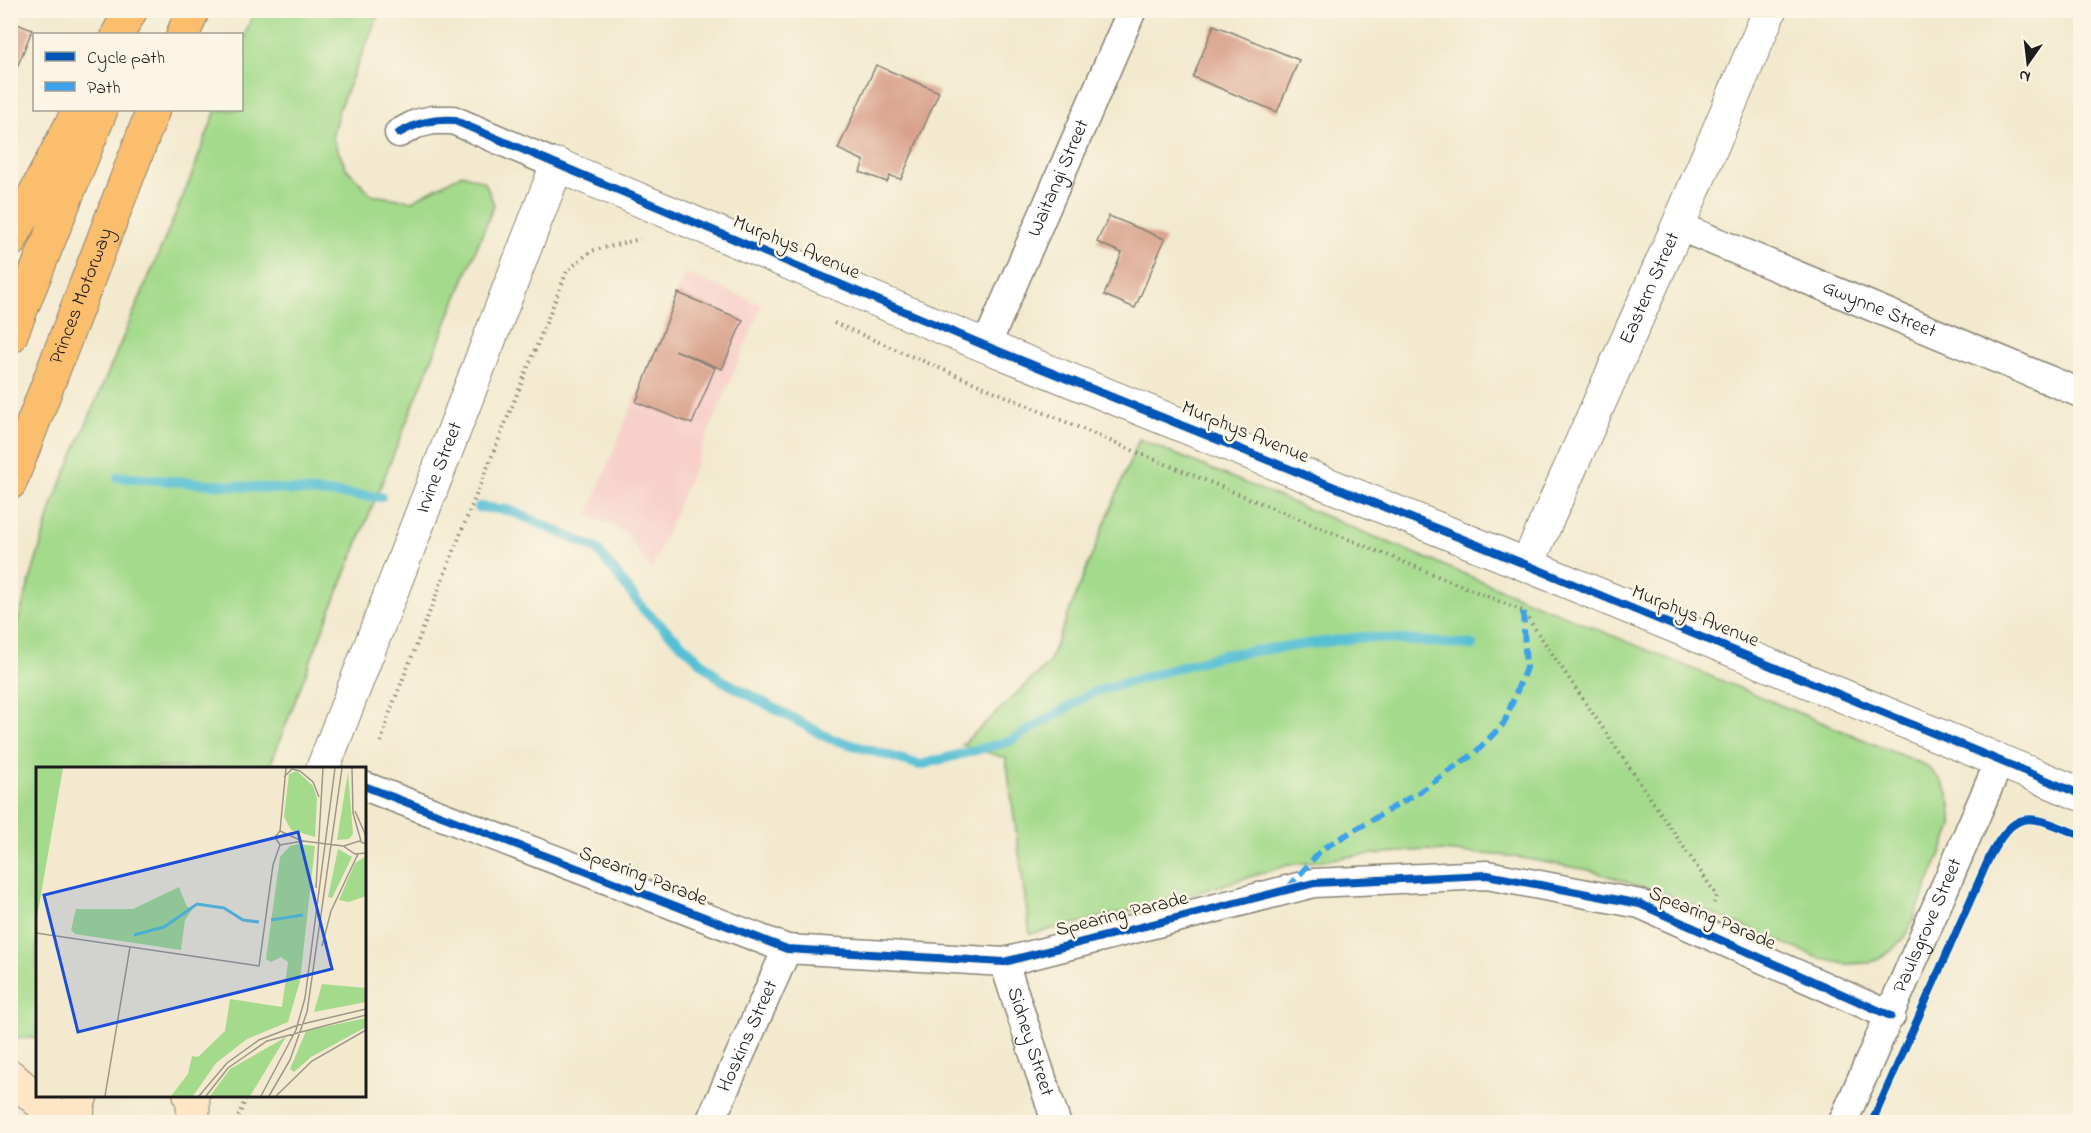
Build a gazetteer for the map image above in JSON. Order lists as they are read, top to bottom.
{
  "streets": {
    "highway": ["Princes Motorway"],
    "street": [
      "Waitangi Street",
      "Murphys Avenue",
      "Eastern Street",
      "Gwynne Street",
      "Irvine Street",
      "Spearing Parade",
      "Paulsgrove Street",
      "Hoskins Street",
      "Sidney Street"
    ]
  },
  "crossings": [
    ["Waitangi Street", "Murphys Avenue"],
    ["Murphys Avenue", "Eastern Street"],
    ["Murphys Avenue", "Irvine Street"],
    ["Murphys Avenue", "Paulsgrove Street"],
    ["Eastern Street", "Gwynne Street"],
    ["Spearing Parade", "Paulsgrove Street"],
    ["Spearing Parade", "Hoskins Street"],
    ["Spearing Parade", "Sidney Street"]
  ],
  "legend": ["Cycle path", "Path"],
  "north": "bottom"
}
